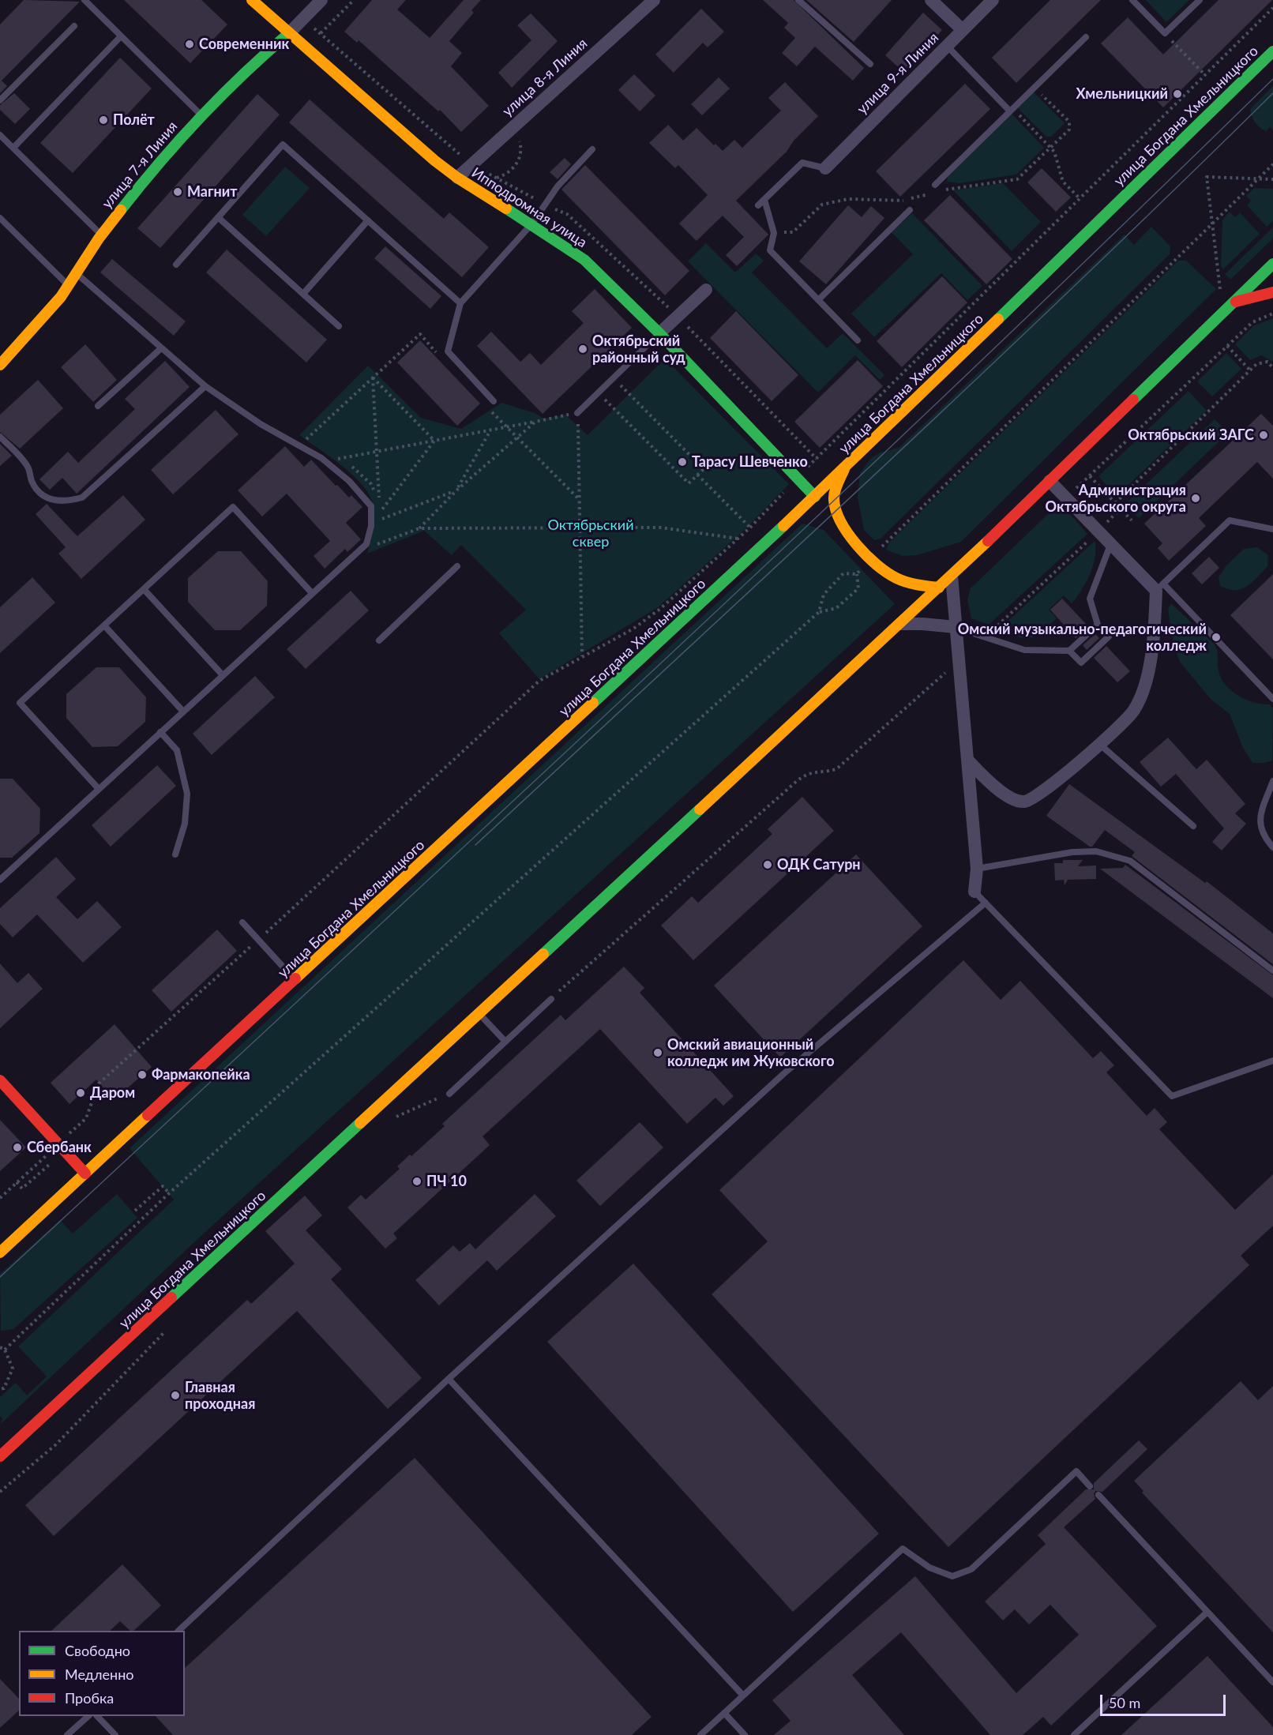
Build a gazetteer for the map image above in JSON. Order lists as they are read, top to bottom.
{
  "streets": {
    "main road": ["улица Богдана Хмельницкого", "улица 7-я Линия", "Ипподромная улица"],
    "street": ["улица 9-я Линия", "улица 8-я Линия"]
  },
  "crossings": [
    ["улица 8-я Линия", "Ипподромная улица"],
    ["улица Богдана Хмельницкого", "Ипподромная улица"],
    ["улица 7-я Линия", "Ипподромная улица"]
  ],
  "parks": ["Октябрьский сквер"],
  "places": [
    "Современник",
    "Хмельницкий",
    "Полёт",
    "Магнит",
    "Октябрьский районный суд",
    "Октябрьский ЗАГС",
    "Тарасу Шевченко",
    "Администрация Октябрьского округа",
    "Омский музыкально-педагогический колледж",
    "ОДК Сатурн",
    "Омский авиационный колледж им Жуковского",
    "Фармакопейка",
    "Даром",
    "Сбербанк",
    "ПЧ 10",
    "Главная проходная"
  ],
  "legend": ["Свободно", "Медленно", "Пробка"],
  "scale_bar": "50 m"
}
